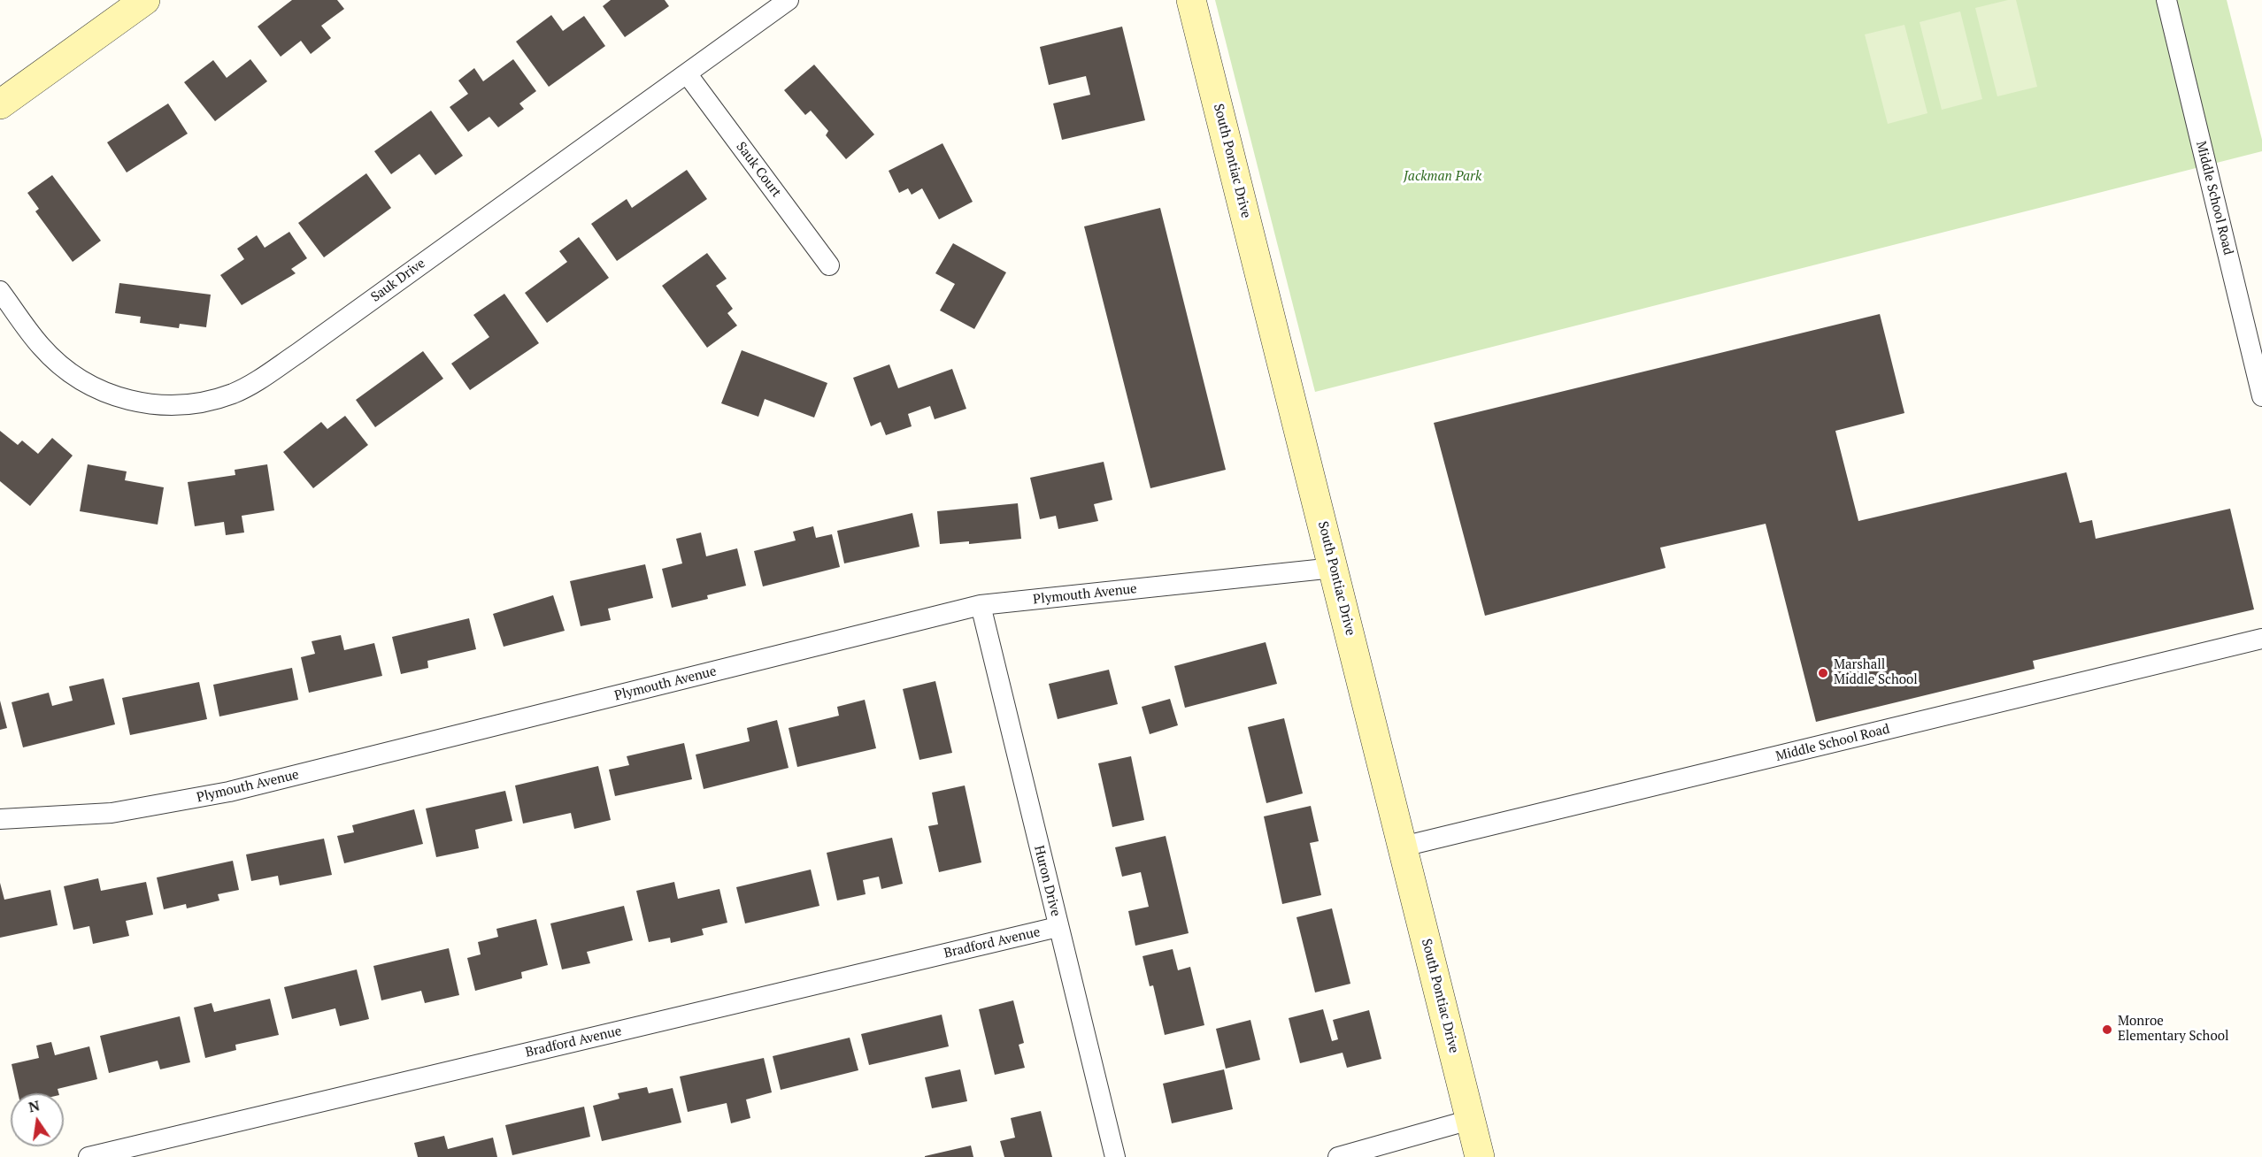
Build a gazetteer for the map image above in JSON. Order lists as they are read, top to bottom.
{
  "streets": {
    "street": [
      "South Pontiac Drive",
      "Sauk Court",
      "Middle School Road",
      "Sauk Drive",
      "Plymouth Avenue",
      "Huron Drive",
      "Bradford Avenue"
    ]
  },
  "crossings": [
    ["South Pontiac Drive", "Middle School Road"],
    ["South Pontiac Drive", "Plymouth Avenue"],
    ["Sauk Court", "Sauk Drive"],
    ["Plymouth Avenue", "Huron Drive"],
    ["Huron Drive", "Bradford Avenue"]
  ],
  "parks": ["Jackman Park"],
  "places": ["Marshall Middle School", "Monroe Elementary School"],
  "north": "top"
}
